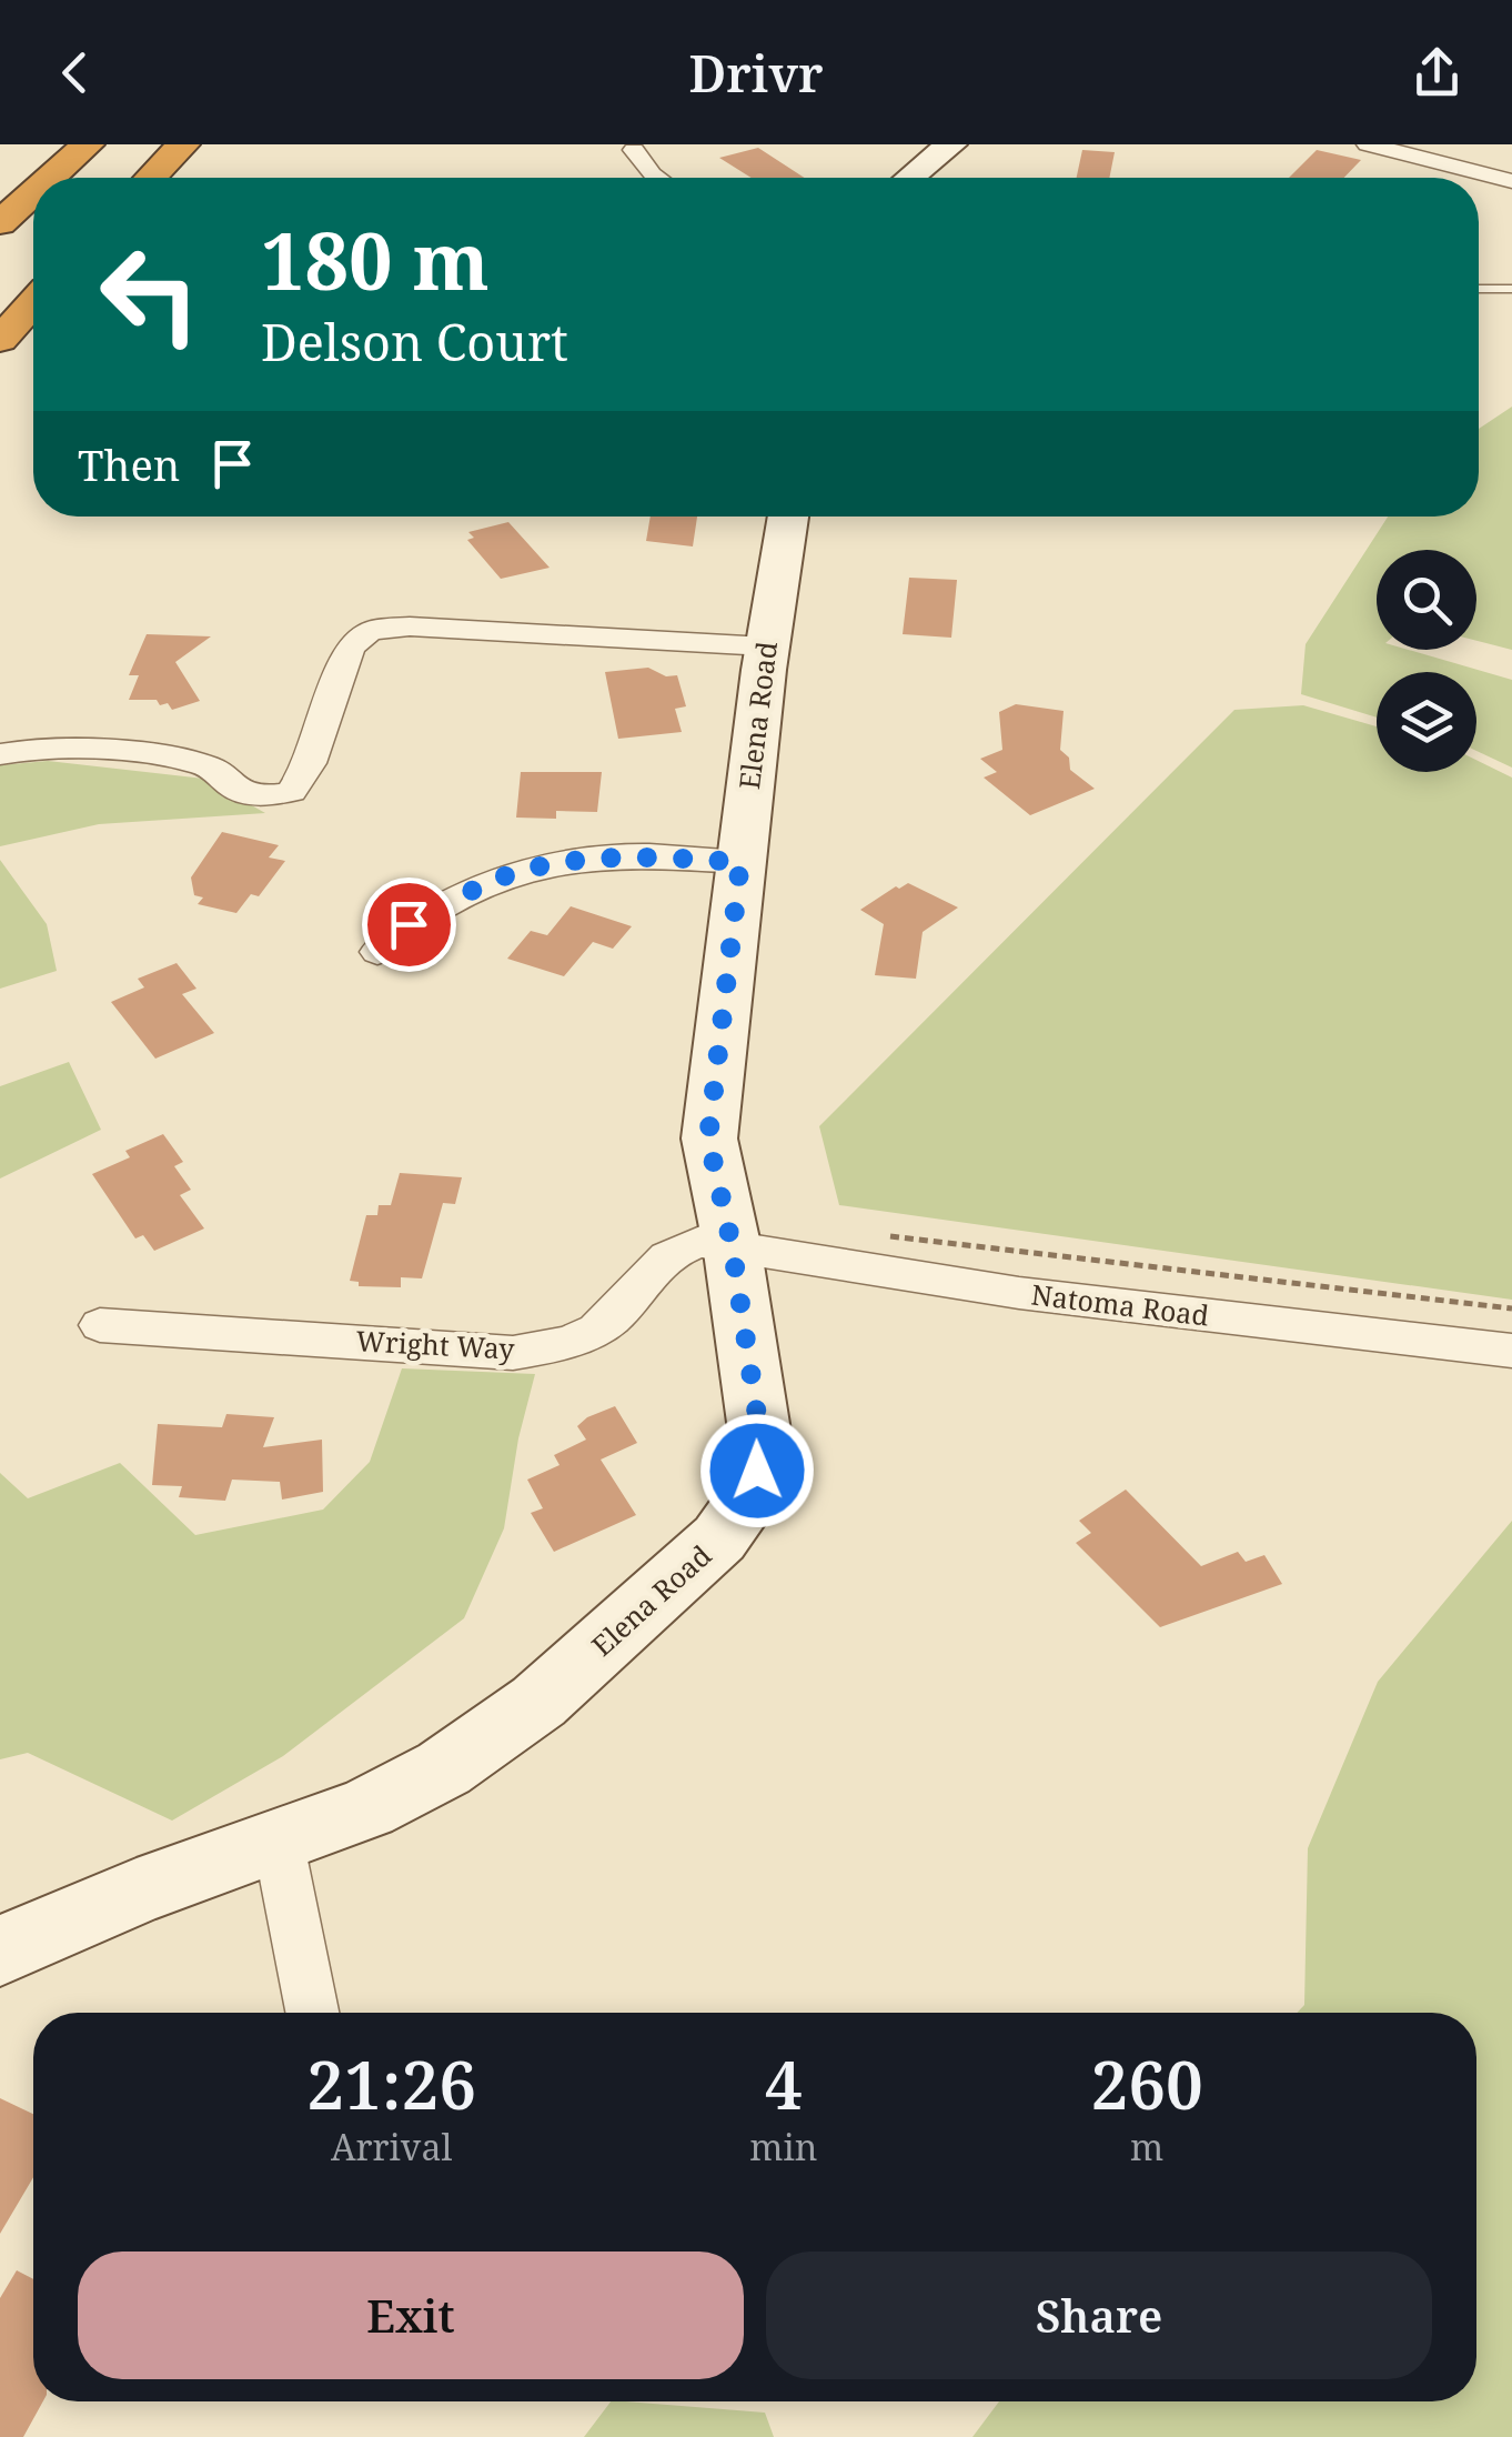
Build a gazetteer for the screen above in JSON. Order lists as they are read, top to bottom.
{
  "streets": {
    "street": ["Elena Road", "Natoma Road", "Wright Way"]
  },
  "crossings": [
    ["Elena Road", "Natoma Road"],
    ["Elena Road", "Wright Way"],
    ["Natoma Road", "Wright Way"]
  ],
  "page": {
    "header": "Drivr",
    "turn": ["180 m", "Delson Court"],
    "then": "Then",
    "eta": [
      "21:26",
      "Arrival",
      "4",
      "min",
      "260",
      "m"
    ],
    "buttons": ["Exit", "Share"]
  }
}
